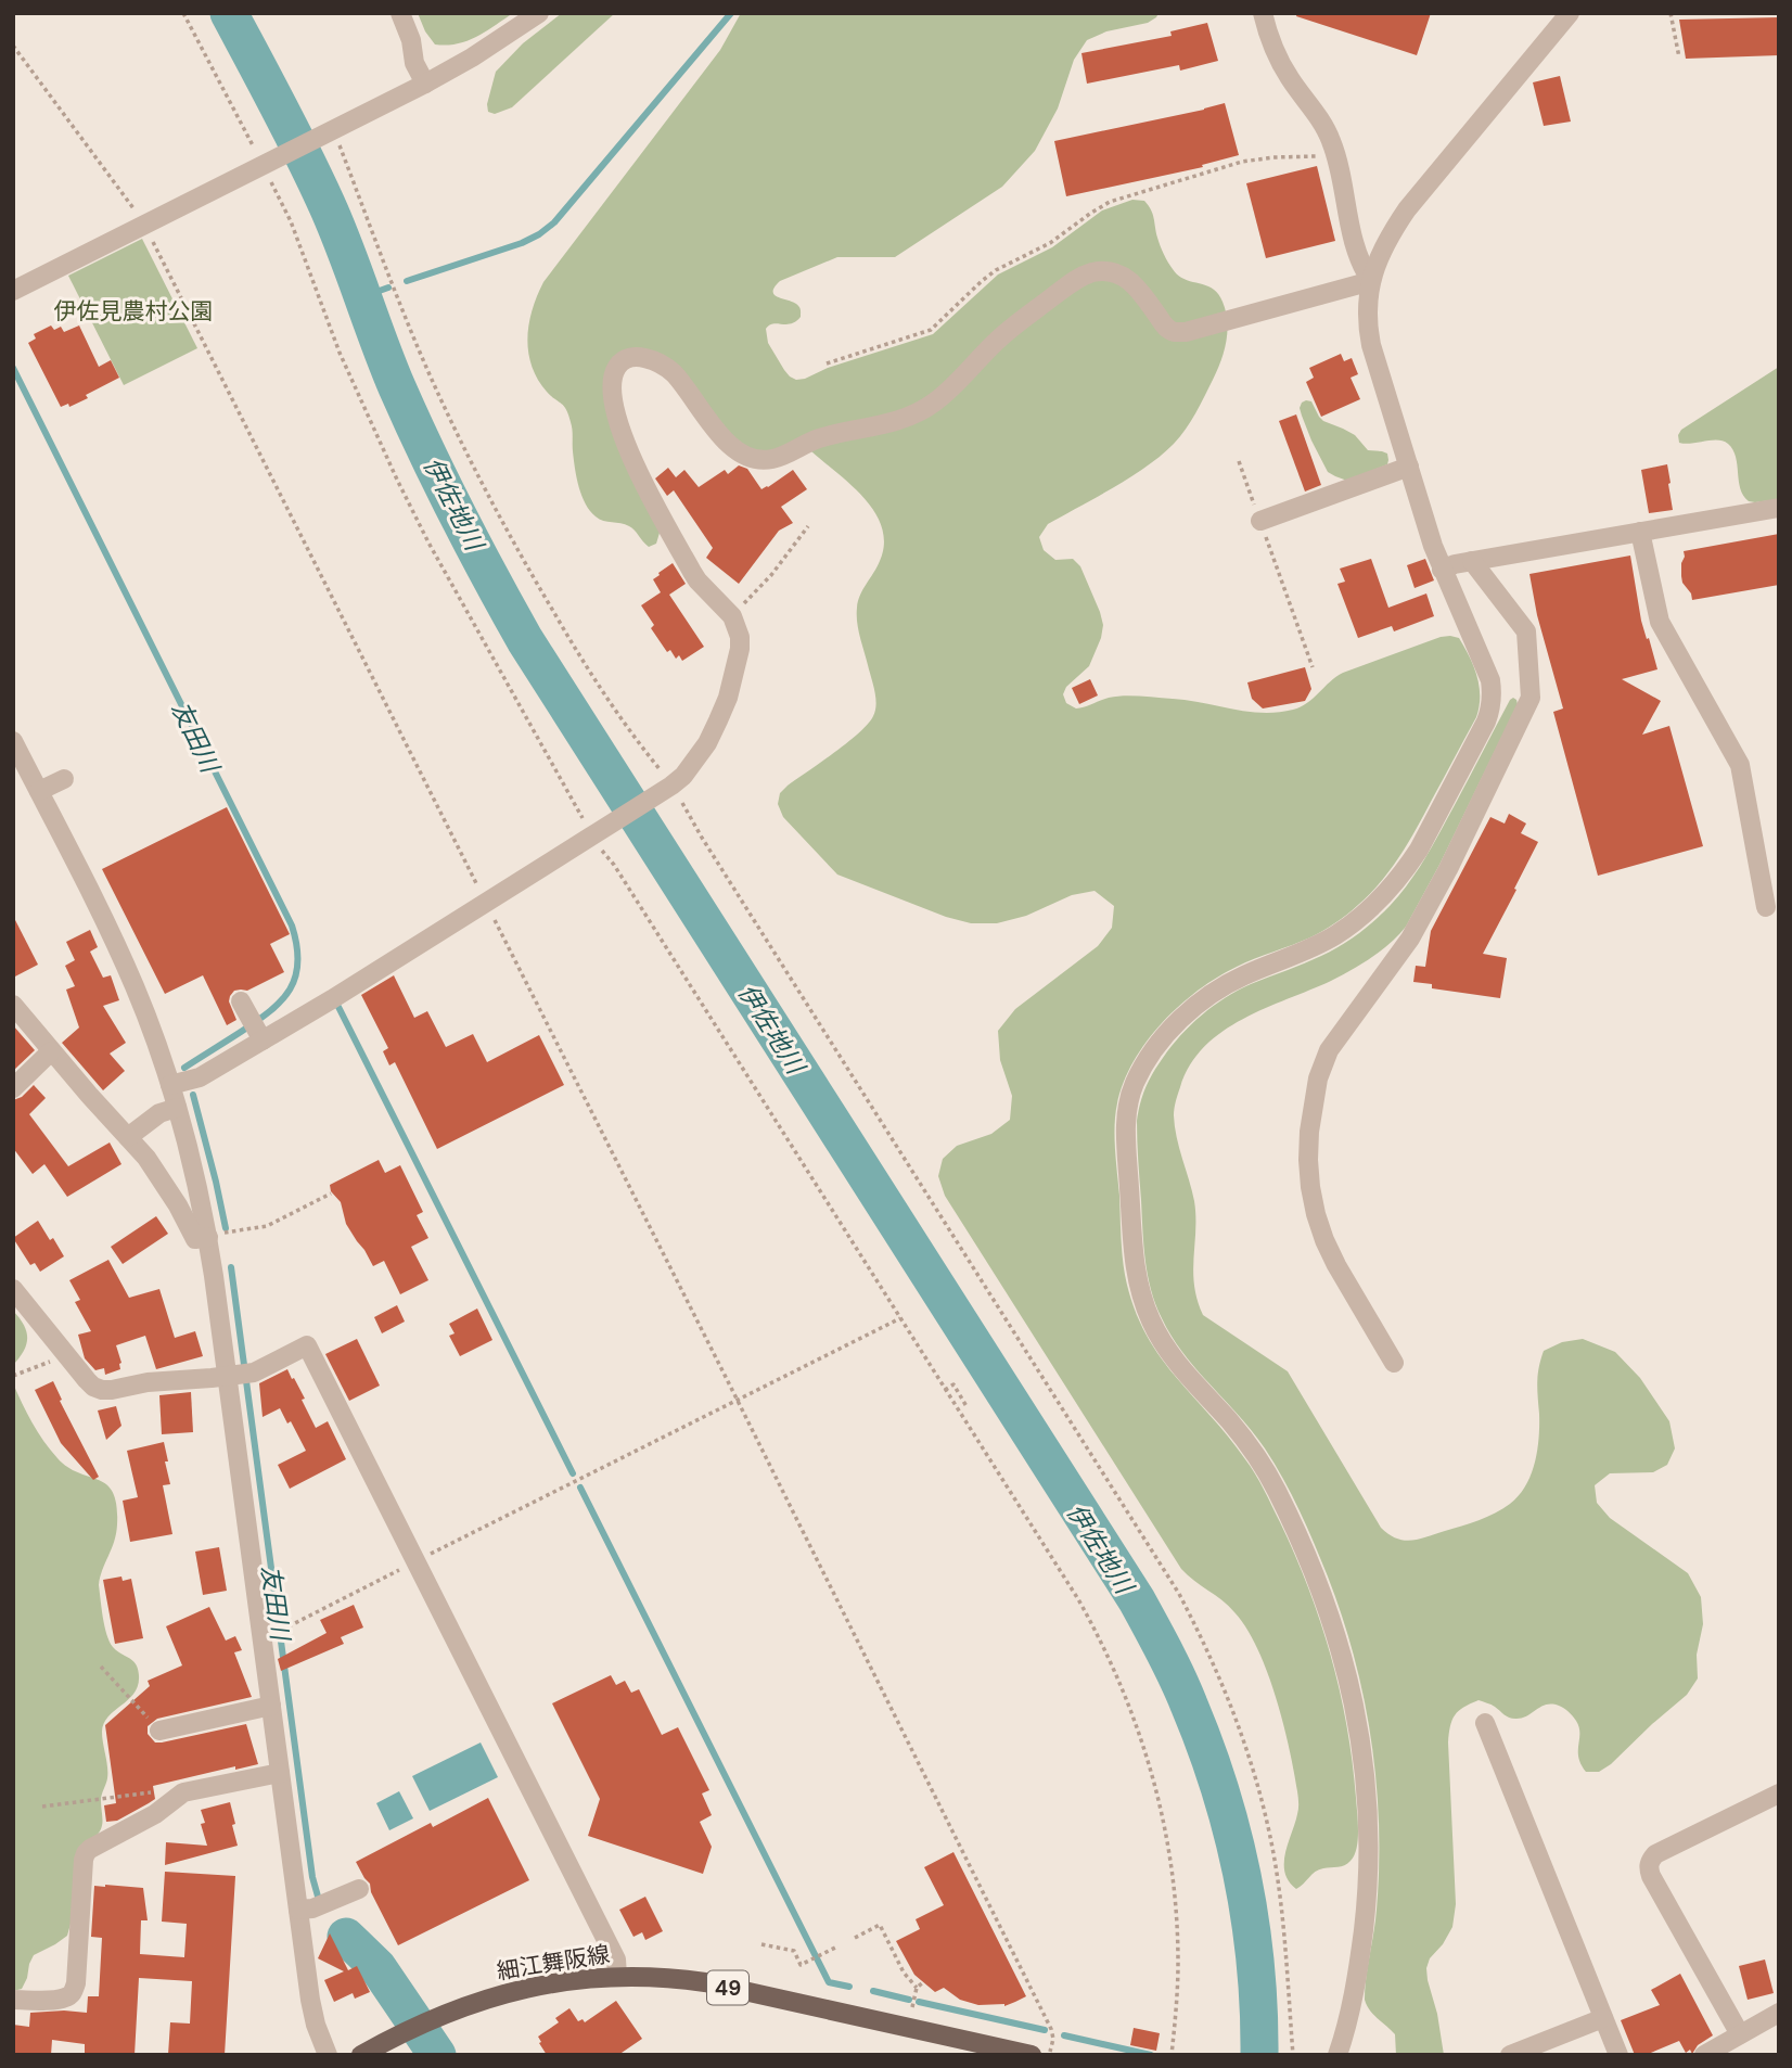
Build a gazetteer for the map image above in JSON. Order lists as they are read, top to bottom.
{
  "streets": {
    "main road": ["細江舞阪線", "49"]
  },
  "water": ["伊佐地川", "友田川"],
  "parks": ["伊佐見農村公園"]
}
